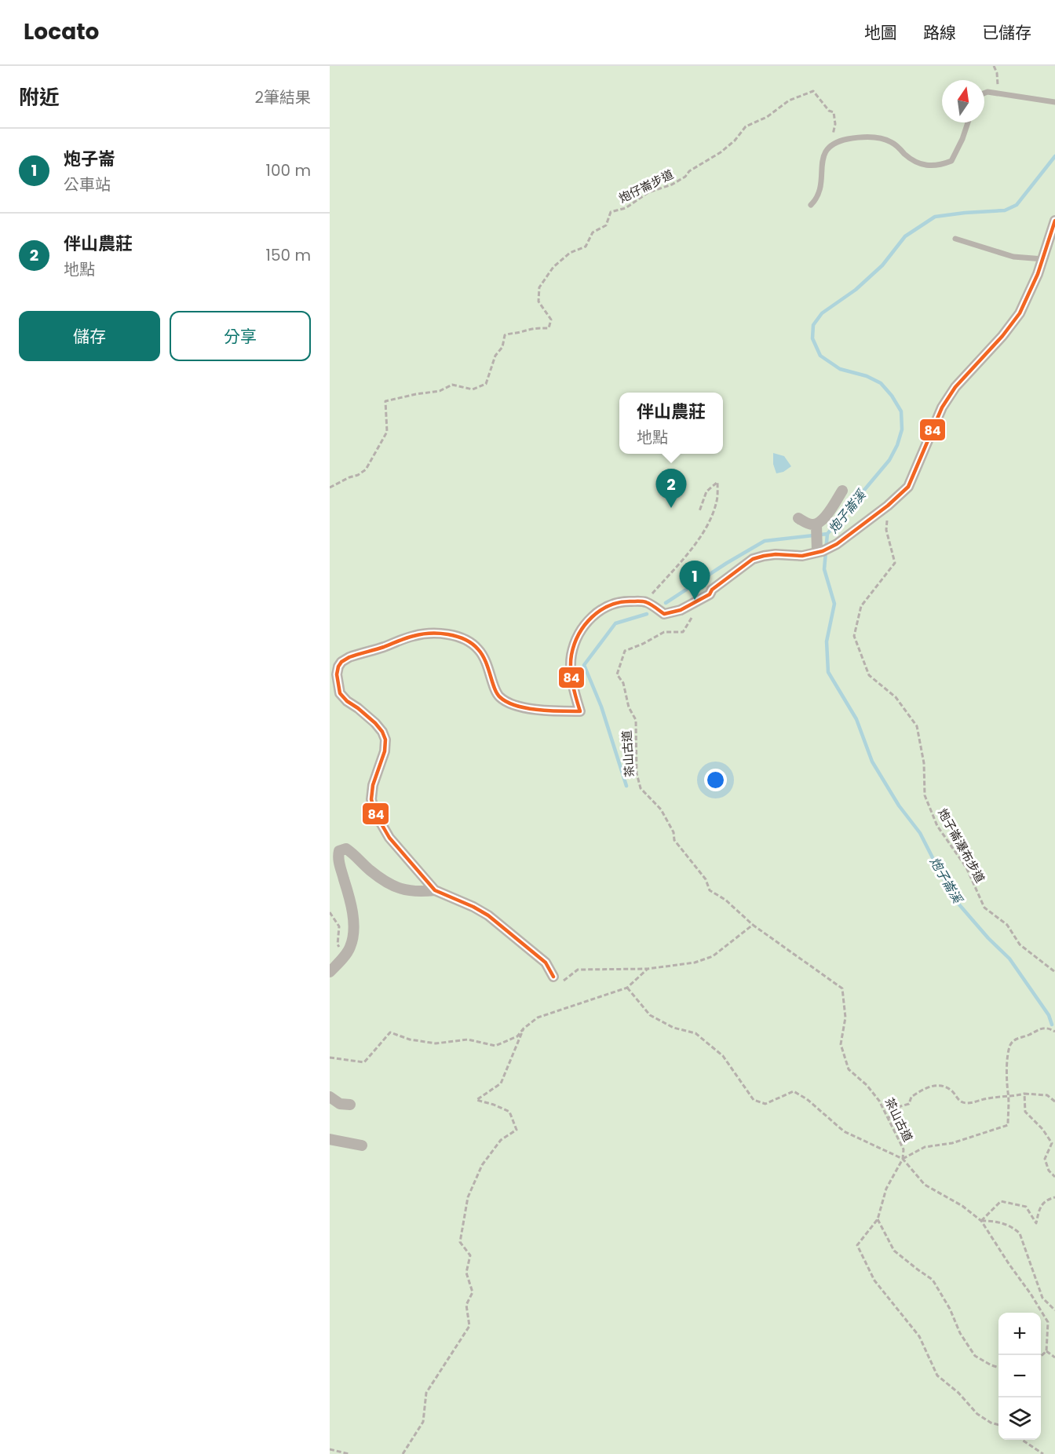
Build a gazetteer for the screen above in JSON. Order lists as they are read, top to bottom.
{
  "streets": {
    "path": ["炮仔崙步道", "茶山古道", "炮子崙瀑布步道"]
  },
  "water": ["炮子崙溪"],
  "lines": ["transit line 84"],
  "north": "top",
  "page": {
    "header": "Locato",
    "nav": ["地圖", "路線", "已儲存"],
    "heading": ["附近", "2筆結果"],
    "list": [
      {
        "mark": "1",
        "name": "炮子崙",
        "note": "公車站",
        "value": "100 m"
      },
      {
        "mark": "2",
        "name": "伴山農莊",
        "note": "地點",
        "value": "150 m"
      }
    ],
    "buttons": ["儲存", "分享"],
    "popup": ["伴山農莊", "地點"],
    "pins": ["2", "1"],
    "map_buttons": ["+", "−"]
  }
}
